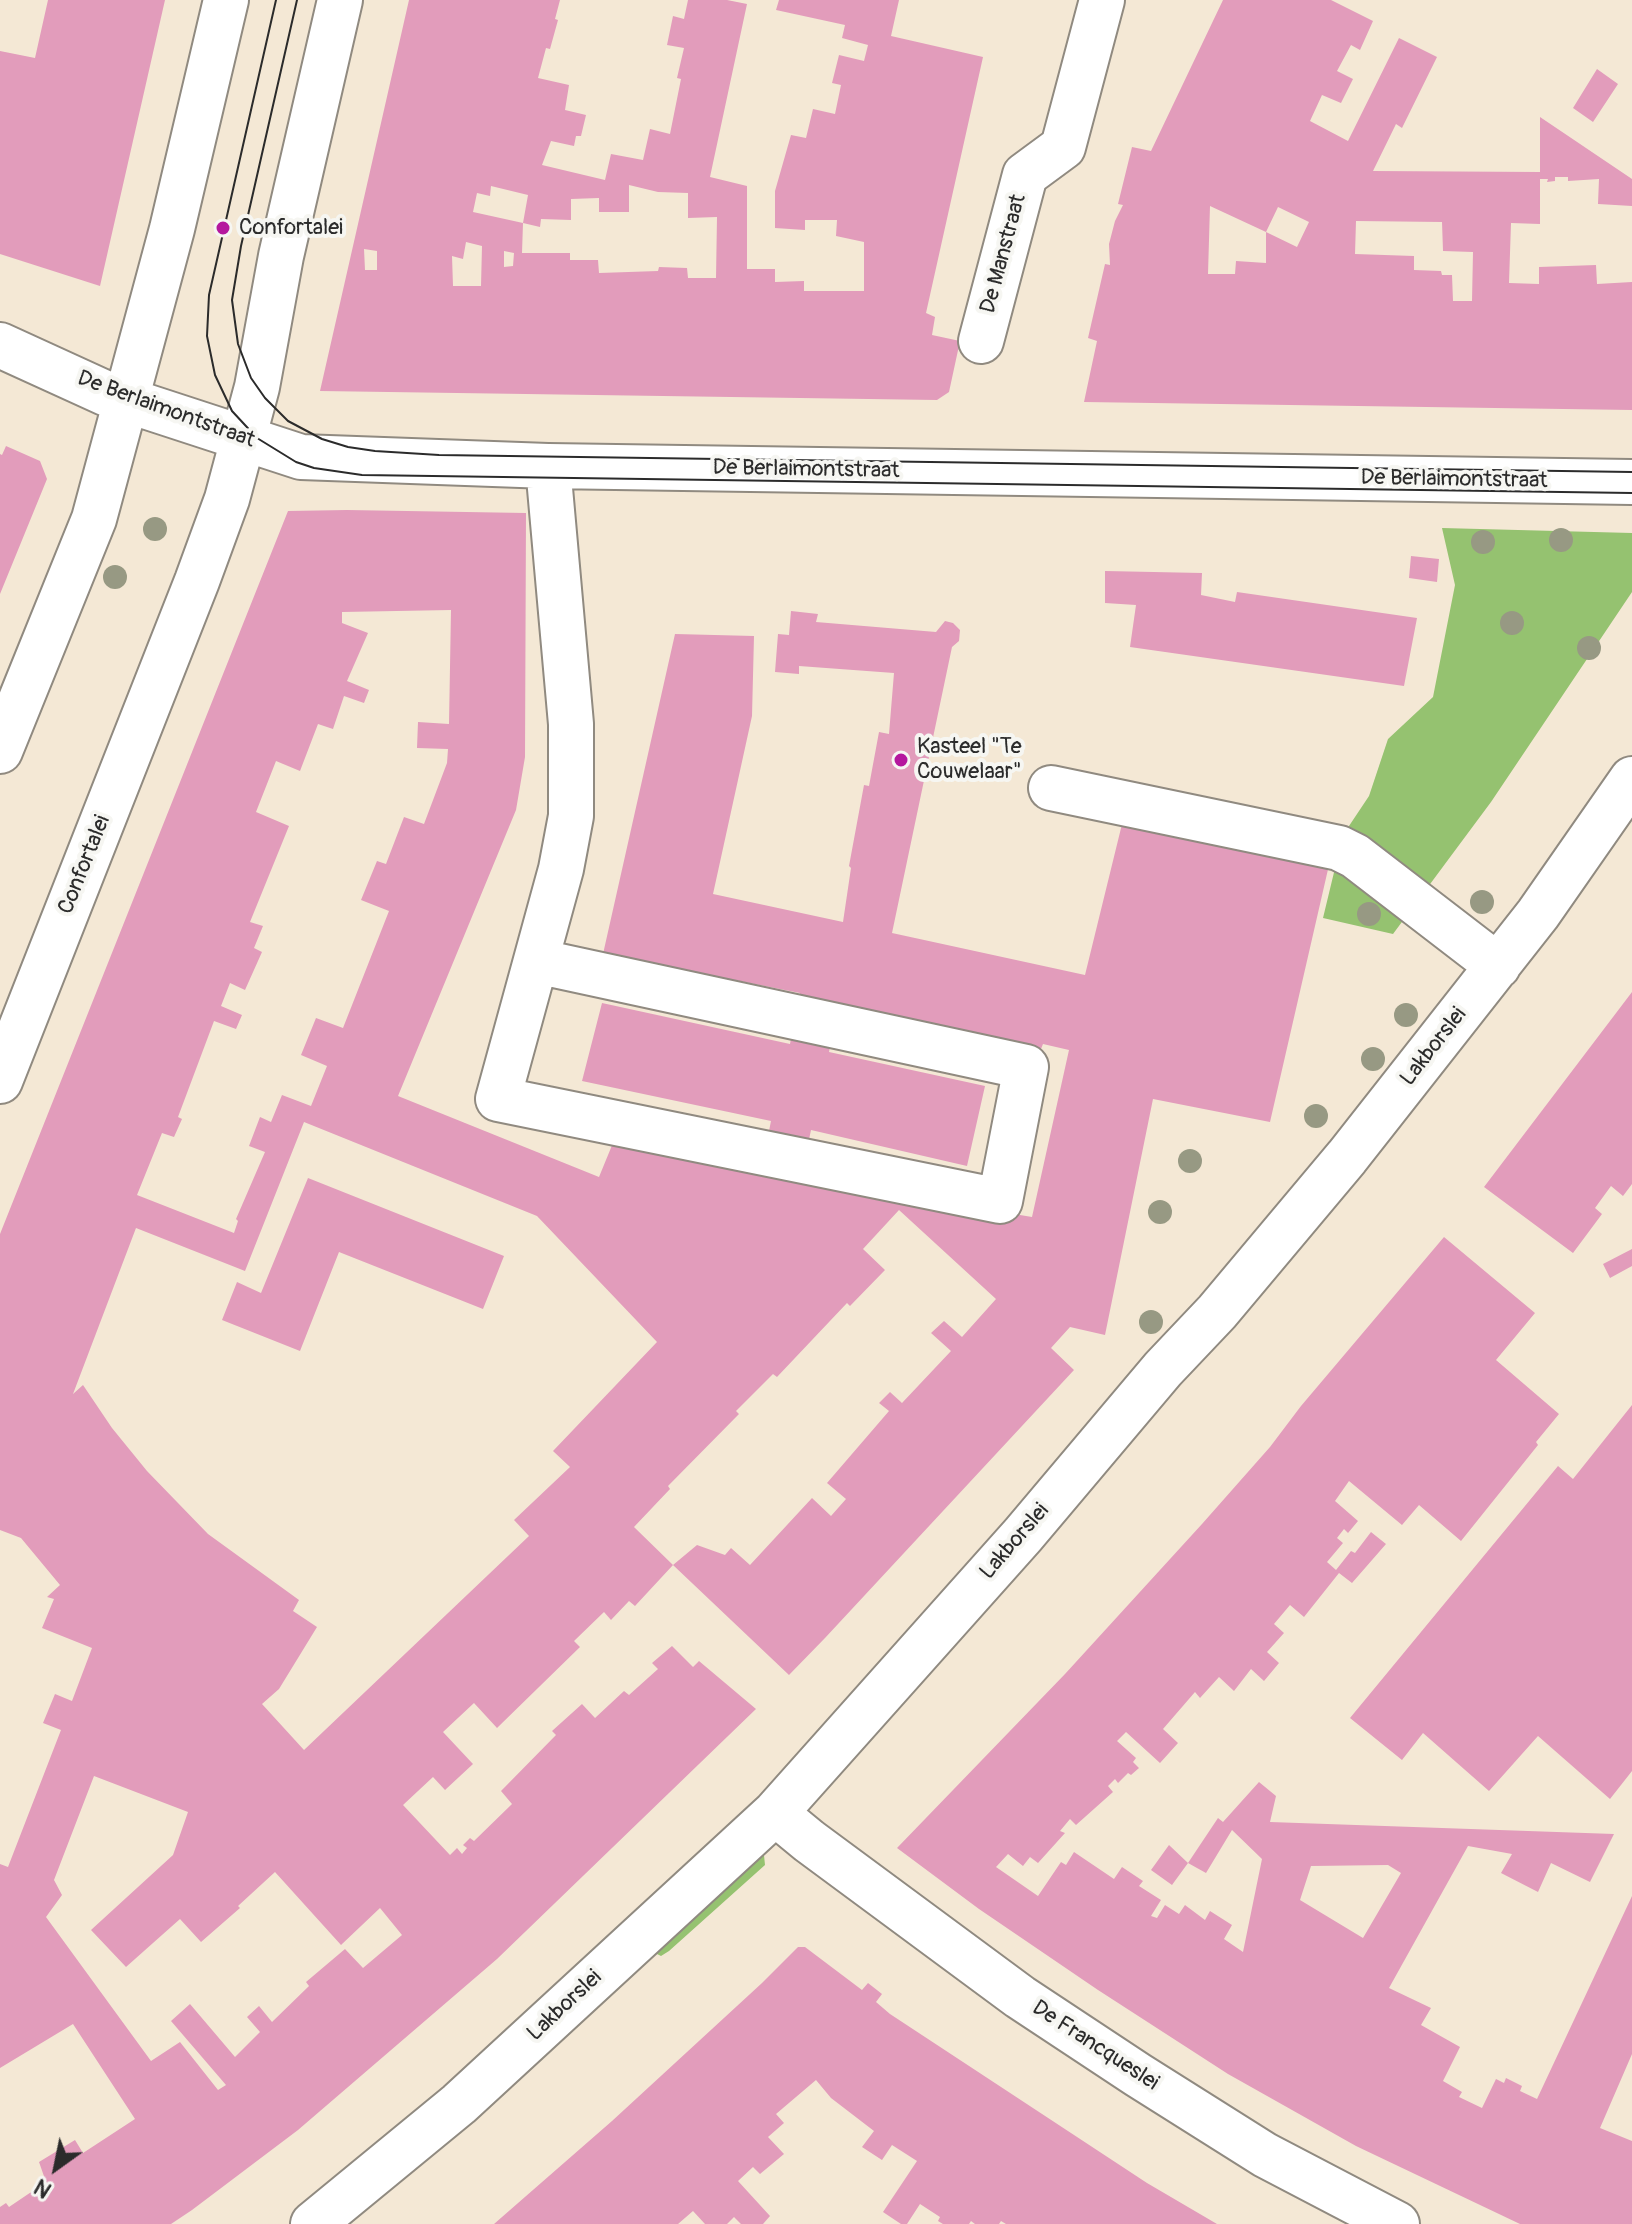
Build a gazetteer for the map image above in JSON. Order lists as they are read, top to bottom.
{
  "streets": {
    "street": [
      "De Manstraat",
      "De Berlaimontstraat",
      "Confortalei",
      "Lakborslei",
      "De Francqueslei"
    ]
  },
  "crossings": [
    ["De Berlaimontstraat", "Confortalei"],
    ["Lakborslei", "De Francqueslei"]
  ],
  "places": ["Confortalei", "Kasteel \"Te Couwelaar\""],
  "north": "bottom left"
}
